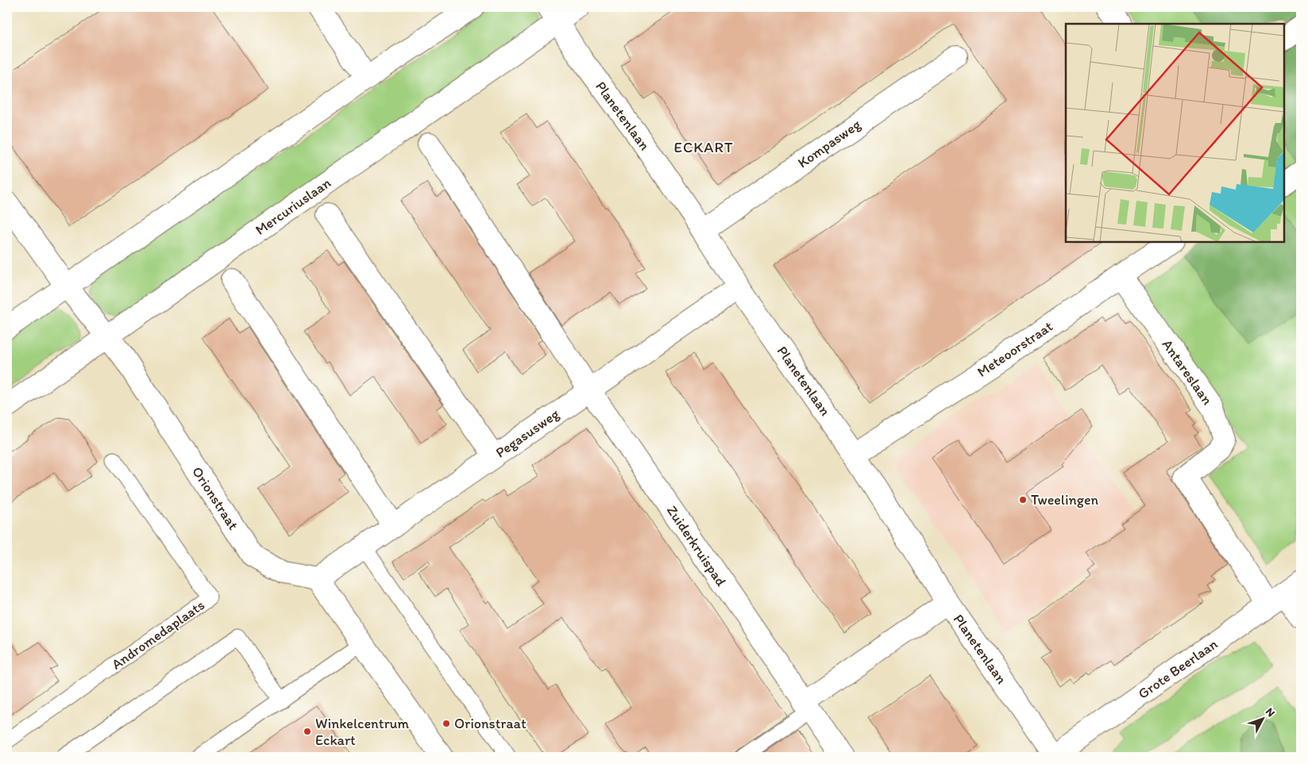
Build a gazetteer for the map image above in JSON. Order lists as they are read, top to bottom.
{
  "streets": {
    "street": [
      "Planetenlaan",
      "Kompasweg",
      "Mercuriuslaan",
      "Meteoorstraat",
      "Antareslaan",
      "Pegasusweg",
      "Orionstraat",
      "Zuiderkruispad",
      "Grote Beerlaan"
    ],
    "lane": ["Andromedaplaats"]
  },
  "crossings": [
    ["Planetenlaan", "Kompasweg"],
    ["Planetenlaan", "Mercuriuslaan"],
    ["Planetenlaan", "Meteoorstraat"],
    ["Planetenlaan", "Pegasusweg"],
    ["Planetenlaan", "Grote Beerlaan"],
    ["Mercuriuslaan", "Pegasusweg"],
    ["Mercuriuslaan", "Orionstraat"],
    ["Meteoorstraat", "Antareslaan"],
    ["Antareslaan", "Grote Beerlaan"],
    ["Pegasusweg", "Orionstraat"],
    ["Pegasusweg", "Zuiderkruispad"]
  ],
  "districts": ["ECKART"],
  "places": ["Tweelingen", "Orionstraat", "Winkelcentrum Eckart"],
  "north": "top right"
}
